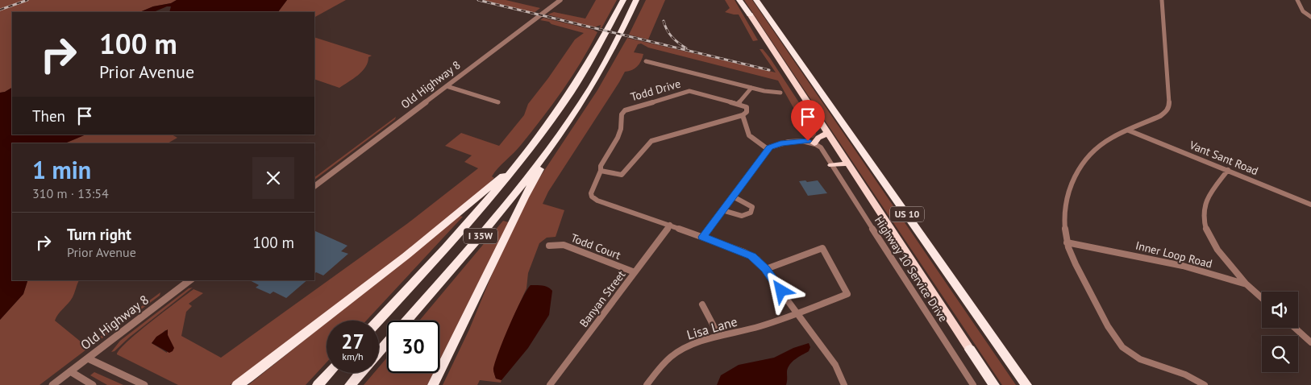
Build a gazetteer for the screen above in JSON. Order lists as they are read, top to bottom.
{
  "streets": {
    "highway": ["US 10", "I 35W"],
    "street": [
      "Old Highway 8",
      "Todd Drive",
      "Vant Sant Road",
      "Todd Court",
      "Inner Loop Road",
      "Highway 10 Service Drive",
      "Banyan Street",
      "Lisa Lane"
    ]
  },
  "crossings": [
    ["Todd Drive", "Banyan Street"],
    ["Todd Drive", "Lisa Lane"],
    ["Todd Court", "Banyan Street"]
  ],
  "page": {
    "turn": ["100 m", "Prior Avenue"],
    "then": "Then",
    "heading": ["1 min", "310 m · 13:54"],
    "list": [
      {
        "name": "Turn right",
        "note": "Prior Avenue",
        "value": "100 m"
      }
    ],
    "speed": "27 km/h",
    "limit": "30"
  }
}
